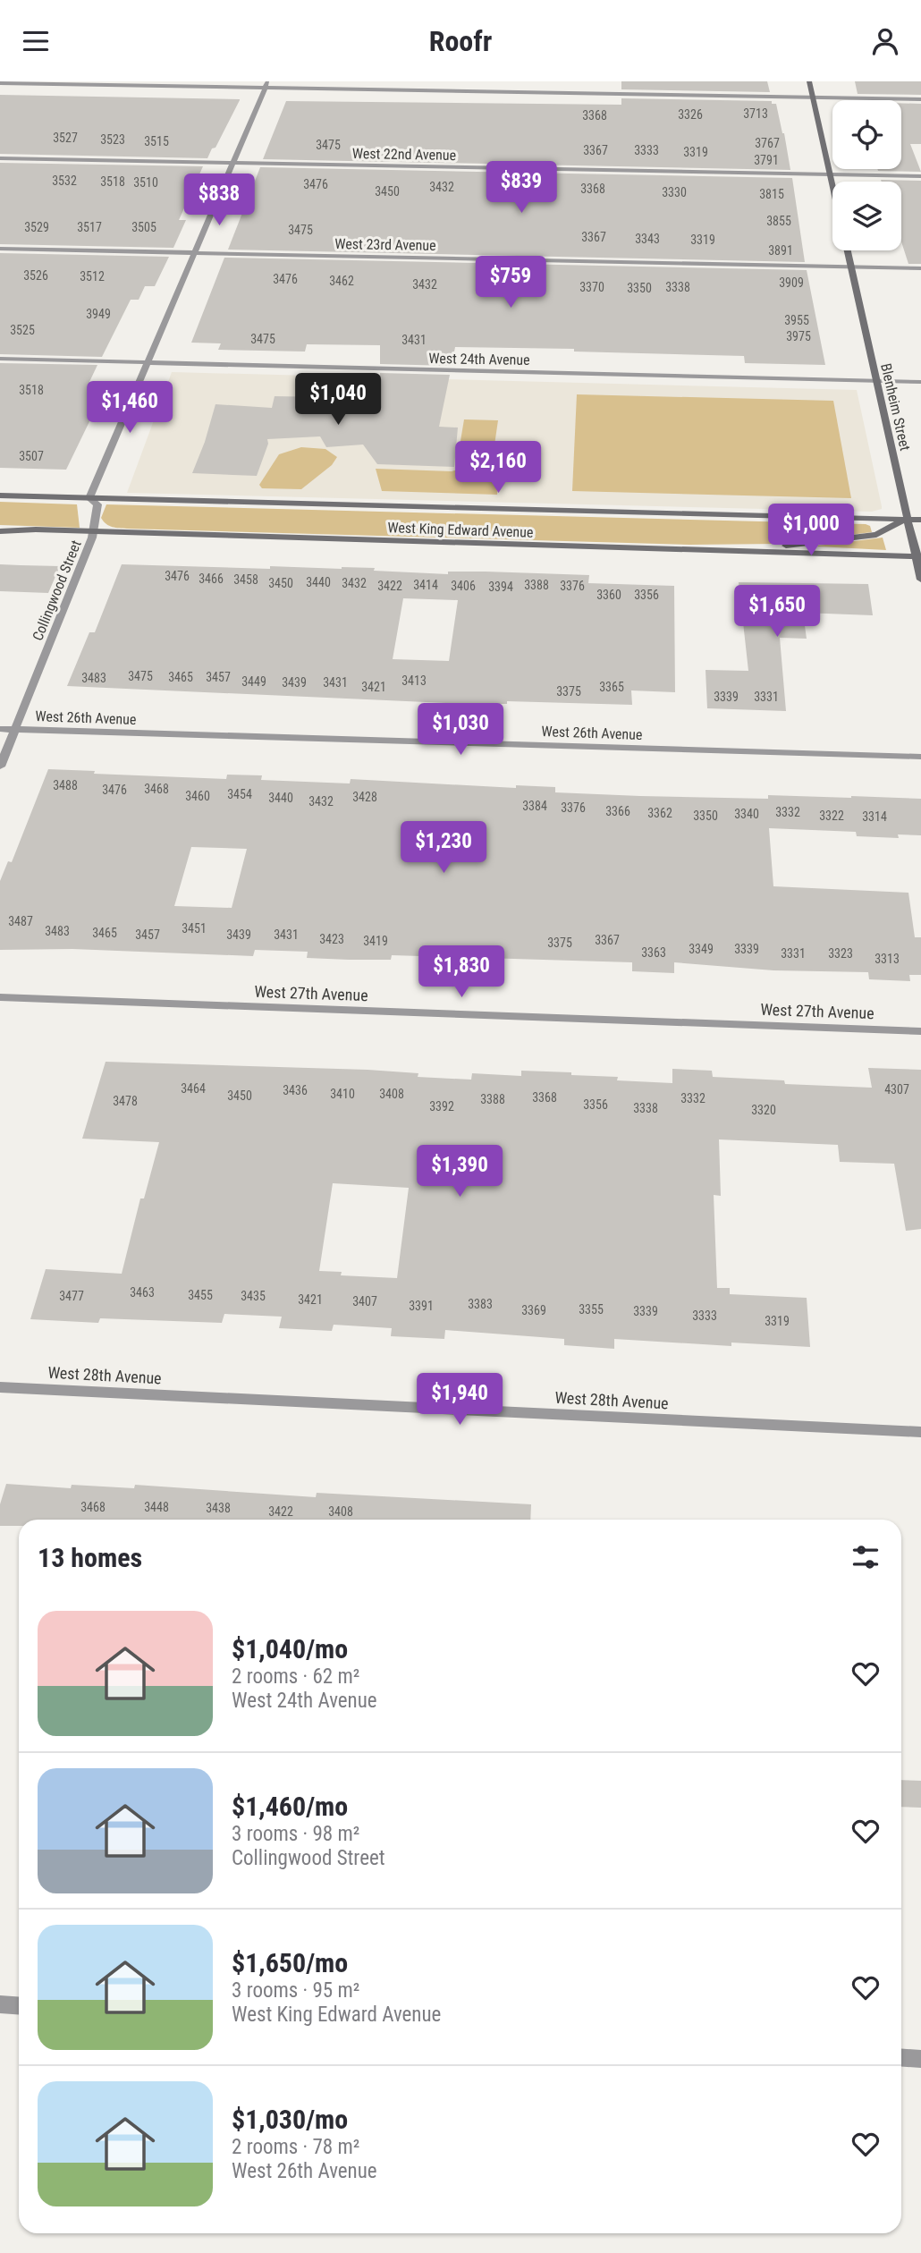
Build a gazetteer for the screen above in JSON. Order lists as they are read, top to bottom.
{
  "streets": {
    "main road": ["Blenheim Street", "West King Edward Avenue"],
    "street": [
      "West 22nd Avenue",
      "West 23rd Avenue",
      "West 24th Avenue",
      "Collingwood Street",
      "West 26th Avenue",
      "West 27th Avenue",
      "West 28th Avenue"
    ]
  },
  "crossings": [
    ["West 23rd Avenue", "Blenheim Street"],
    ["West 24th Avenue", "Blenheim Street"],
    ["Blenheim Street", "West King Edward Avenue"],
    ["West King Edward Avenue", "Collingwood Street"],
    ["Collingwood Street", "West 26th Avenue"]
  ],
  "house_numbers": [
    "3713",
    "3326",
    "3368",
    "3527",
    "3523",
    "3515",
    "3767",
    "3475",
    "3367",
    "3333",
    "3319",
    "3791",
    "3532",
    "3518",
    "3510",
    "3476",
    "3432",
    "3368",
    "3450",
    "3330",
    "3815",
    "3855",
    "3529",
    "3517",
    "3505",
    "3475",
    "3367",
    "3343",
    "3319",
    "3891",
    "3526",
    "3512",
    "3476",
    "3462",
    "3909",
    "3432",
    "3370",
    "3338",
    "3350",
    "3949",
    "3955",
    "3525",
    "3975",
    "3475",
    "3431",
    "3518",
    "3507",
    "3476",
    "3466",
    "3458",
    "3440",
    "3450",
    "3432",
    "3414",
    "3388",
    "3422",
    "3406",
    "3376",
    "3394",
    "3360",
    "3356",
    "3475",
    "3465",
    "3457",
    "3483",
    "3413",
    "3449",
    "3439",
    "3431",
    "3421",
    "3365",
    "3375",
    "3339",
    "3331",
    "3488",
    "3468",
    "3476",
    "3454",
    "3460",
    "3428",
    "3440",
    "3432",
    "3384",
    "3376",
    "3366",
    "3332",
    "3362",
    "3340",
    "3350",
    "3322",
    "3314",
    "3487",
    "3451",
    "3483",
    "3465",
    "3457",
    "3439",
    "3431",
    "3423",
    "3367",
    "3419",
    "3375",
    "3349",
    "3339",
    "3363",
    "3331",
    "3323",
    "3313",
    "3464",
    "4307",
    "3436",
    "3410",
    "3408",
    "3450",
    "3368",
    "3332",
    "3388",
    "3478",
    "3356",
    "3392",
    "3338",
    "3320",
    "3463",
    "3455",
    "3477",
    "3435",
    "3421",
    "3407",
    "3383",
    "3391",
    "3355",
    "3369",
    "3339",
    "3333",
    "3319",
    "3468",
    "3448",
    "3438",
    "3422",
    "3408"
  ],
  "page": {
    "header": "Roofr",
    "price": [
      "$839",
      "$838",
      "$759",
      "$1,040",
      "$1,460",
      "$2,160",
      "$1,000",
      "$1,650",
      "$1,030",
      "$1,230",
      "$1,830",
      "$1,390",
      "$1,940"
    ],
    "heading": "13 homes",
    "list": [
      {
        "name": "$1,040/mo",
        "note": "2 rooms · 62 m² · West 24th Avenue"
      },
      {
        "name": "$1,460/mo",
        "note": "3 rooms · 98 m² · Collingwood Street"
      },
      {
        "name": "$1,650/mo",
        "note": "3 rooms · 95 m² · West King Edward Avenue"
      },
      {
        "name": "$1,030/mo",
        "note": "2 rooms · 78 m² · West 26th Avenue"
      }
    ]
  }
}
